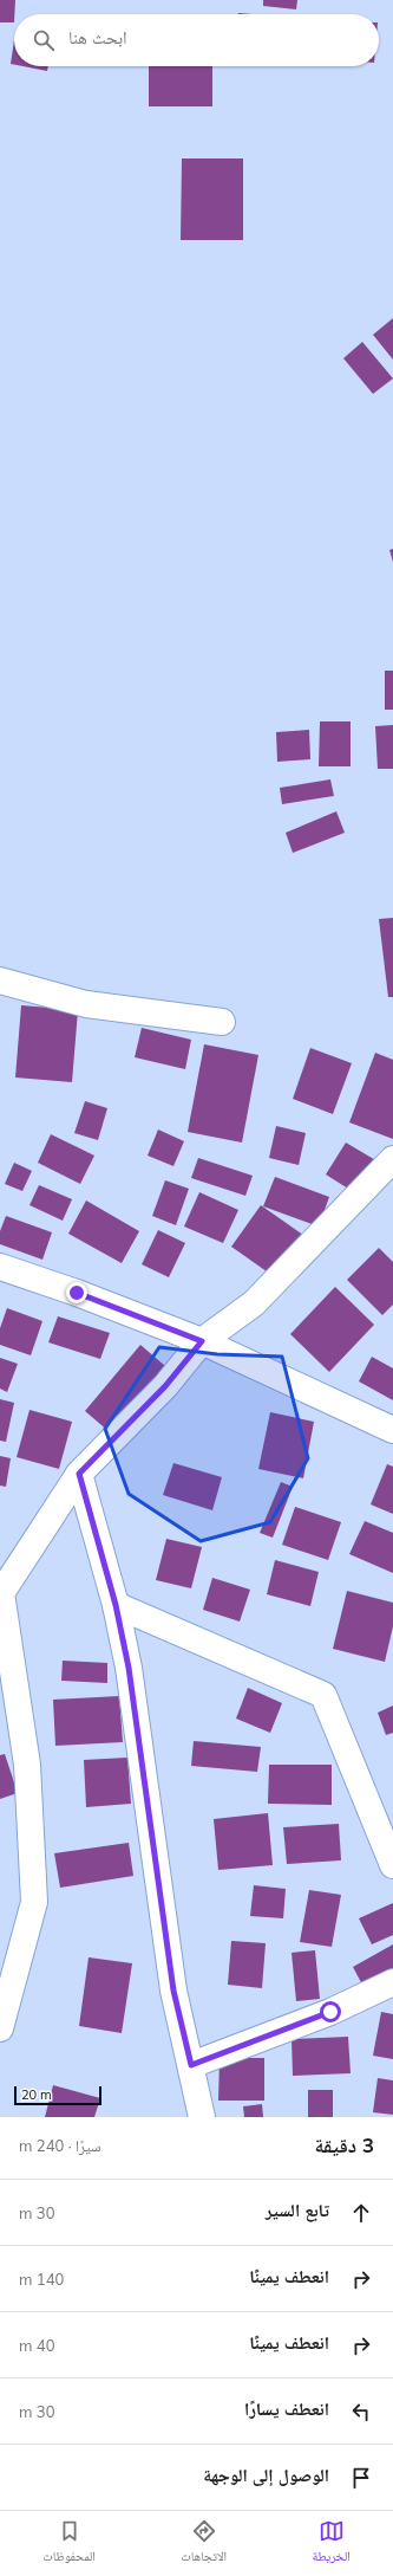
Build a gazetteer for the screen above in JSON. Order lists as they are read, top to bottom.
{
  "scale_bar": "20 m",
  "page": {
    "search": "ابحث هنا",
    "scale": "20 m",
    "heading": ["3 دقيقة", "سيرًا · 240 m"],
    "list": [
      ["تابع السير", "30 m"],
      ["انعطف يمينًا", "140 m"],
      ["انعطف يمينًا", "40 m"],
      ["انعطف يسارًا", "30 m"],
      "الوصول إلى الوجهة"
    ],
    "nav": ["الخريطة", "الاتجاهات", "المحفوظات"]
  }
}
